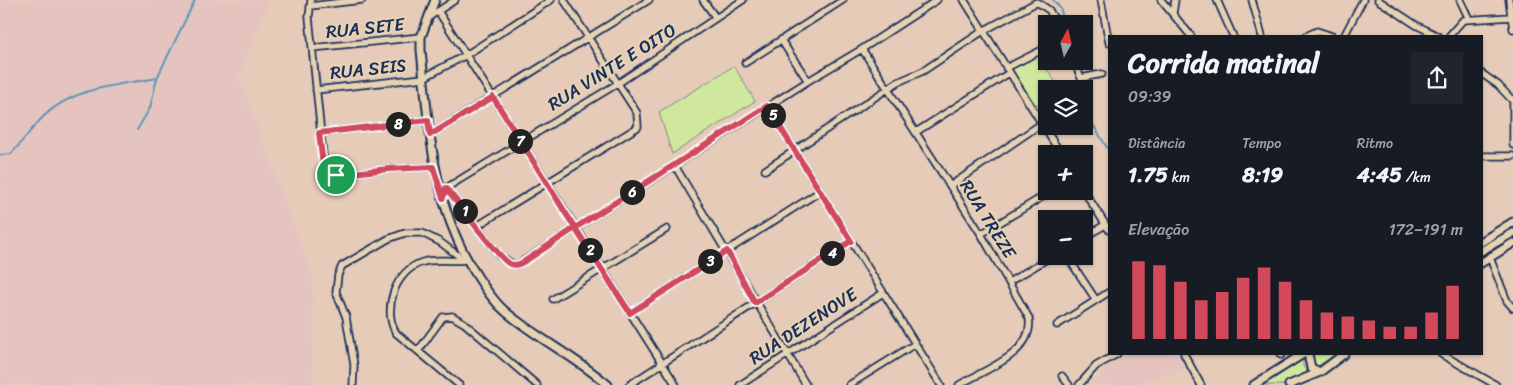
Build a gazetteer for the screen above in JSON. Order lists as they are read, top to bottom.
{
  "streets": {
    "street": [
      "RUA SETE",
      "RUA VINTE E OITO",
      "RUA SEIS",
      "RUA TREZE",
      "RUA DEZENOVE"
    ]
  },
  "north": "top",
  "page": {
    "map_buttons": ["+", "−"],
    "heading": ["Corrida matinal", "09:39"],
    "pins": [
      "5",
      "8",
      "7",
      "6",
      "1",
      "2",
      "4",
      "3"
    ],
    "stats": [
      ["Distância", "1.75 km"],
      ["Tempo", "8:19"],
      ["Ritmo", "4:45 /km"]
    ],
    "chart": ["Elevação", "172–191 m"]
  }
}
